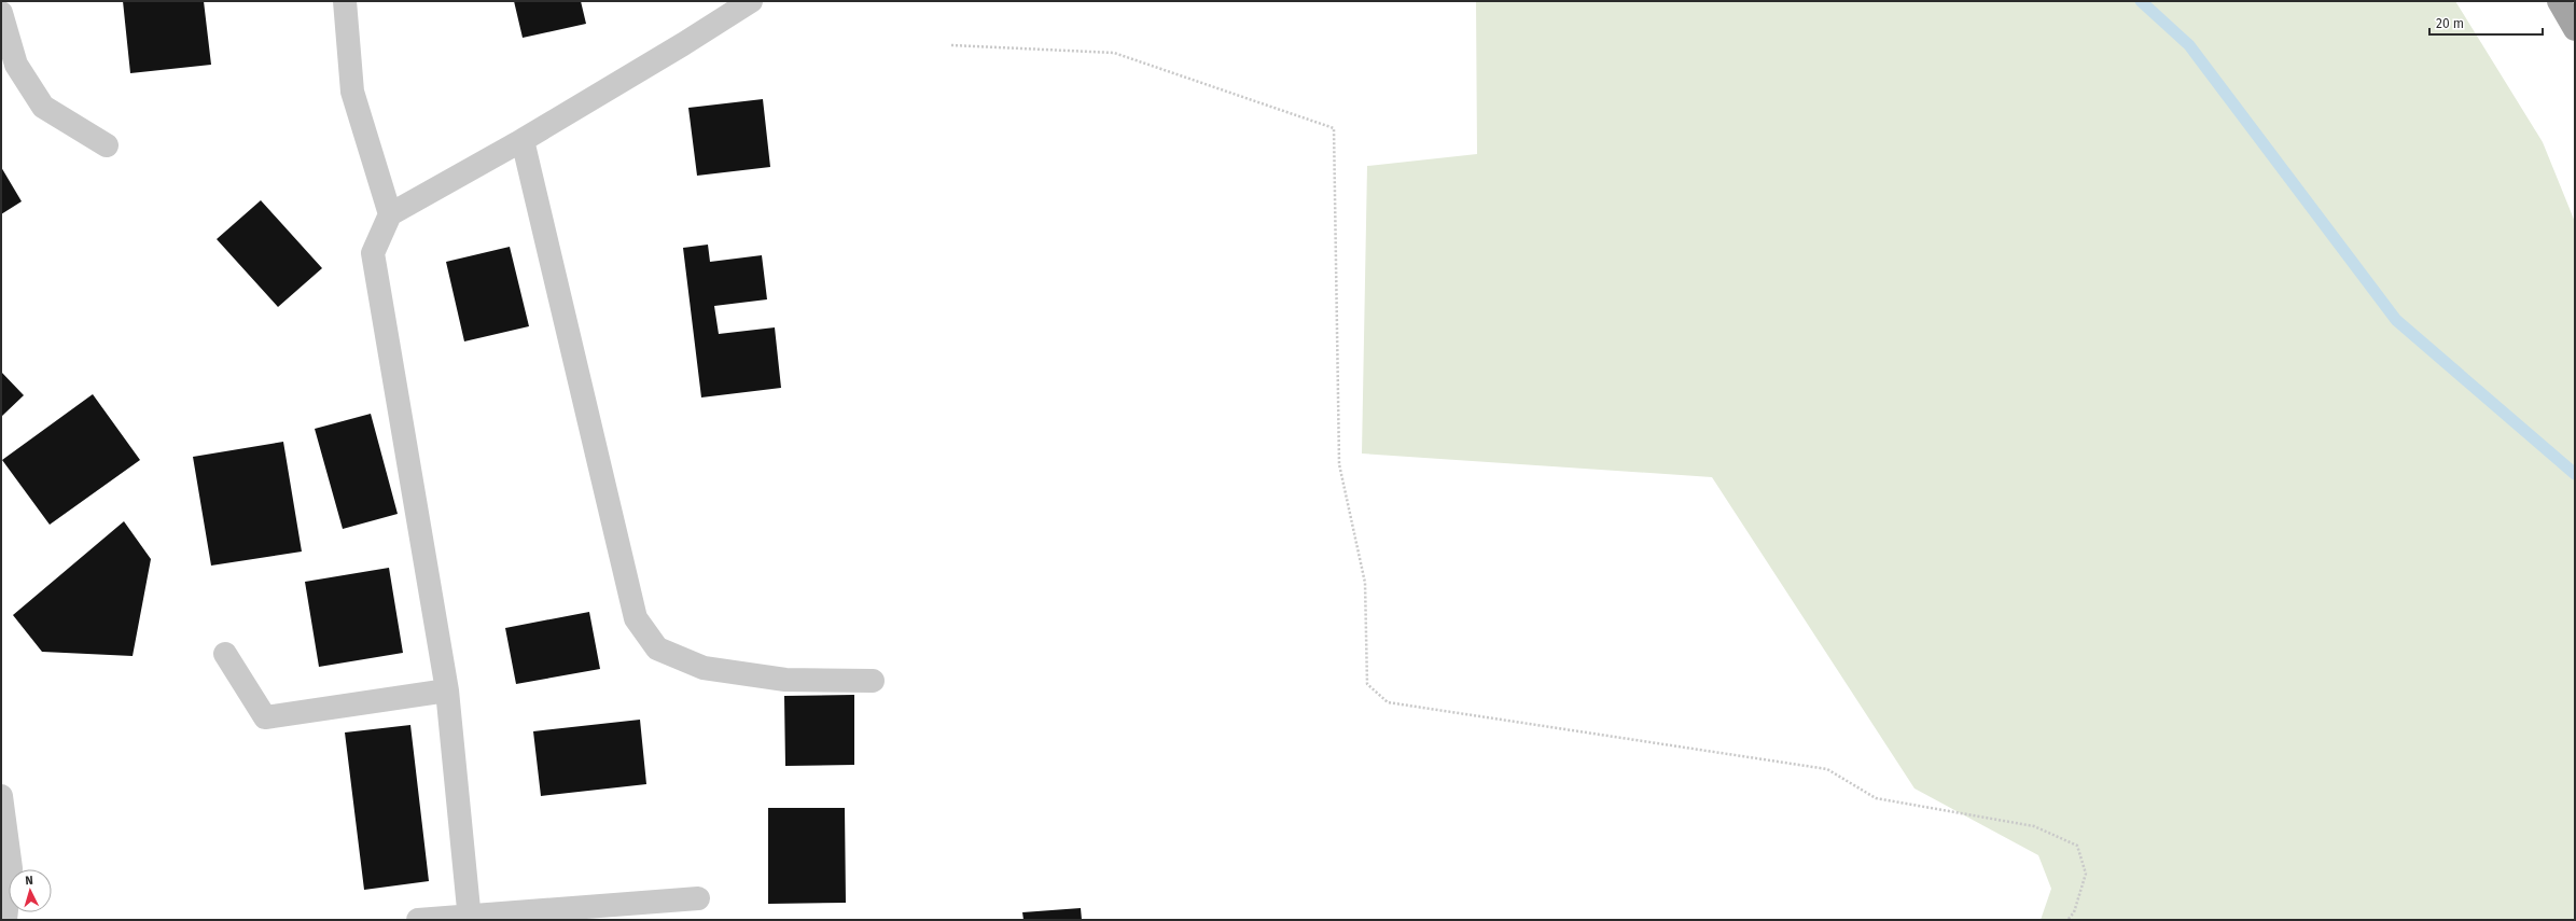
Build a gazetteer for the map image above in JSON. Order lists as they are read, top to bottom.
{
  "scale_bar": "20 m",
  "north": "top"
}
